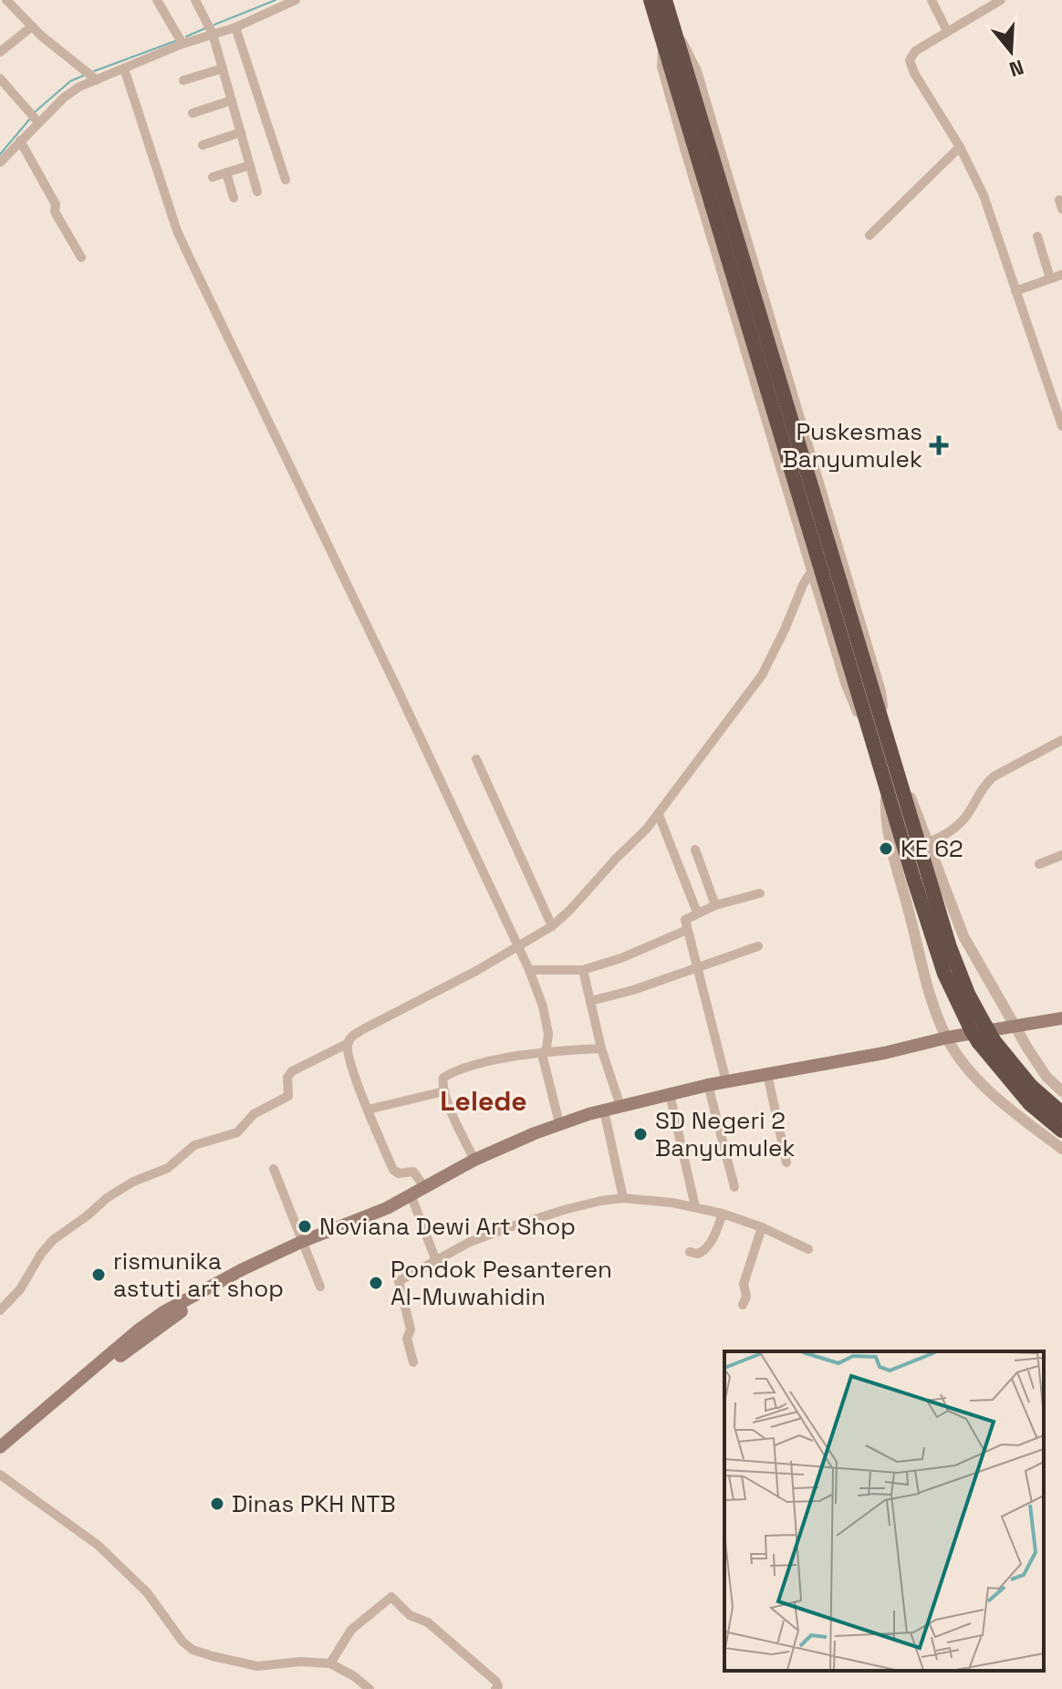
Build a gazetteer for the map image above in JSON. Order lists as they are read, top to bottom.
{
  "districts": ["Lelede"],
  "places": {
    "health": ["Puskesmas Banyumulek"],
    "other": [
      "KE 62",
      "SD Negeri 2 Banyumulek",
      "Noviana Dewi Art Shop",
      "rismunika astuti art shop",
      "Pondok Pesanteren Al-Muwahidin",
      "Dinas PKH NTB"
    ]
  },
  "north": "bottom"
}
